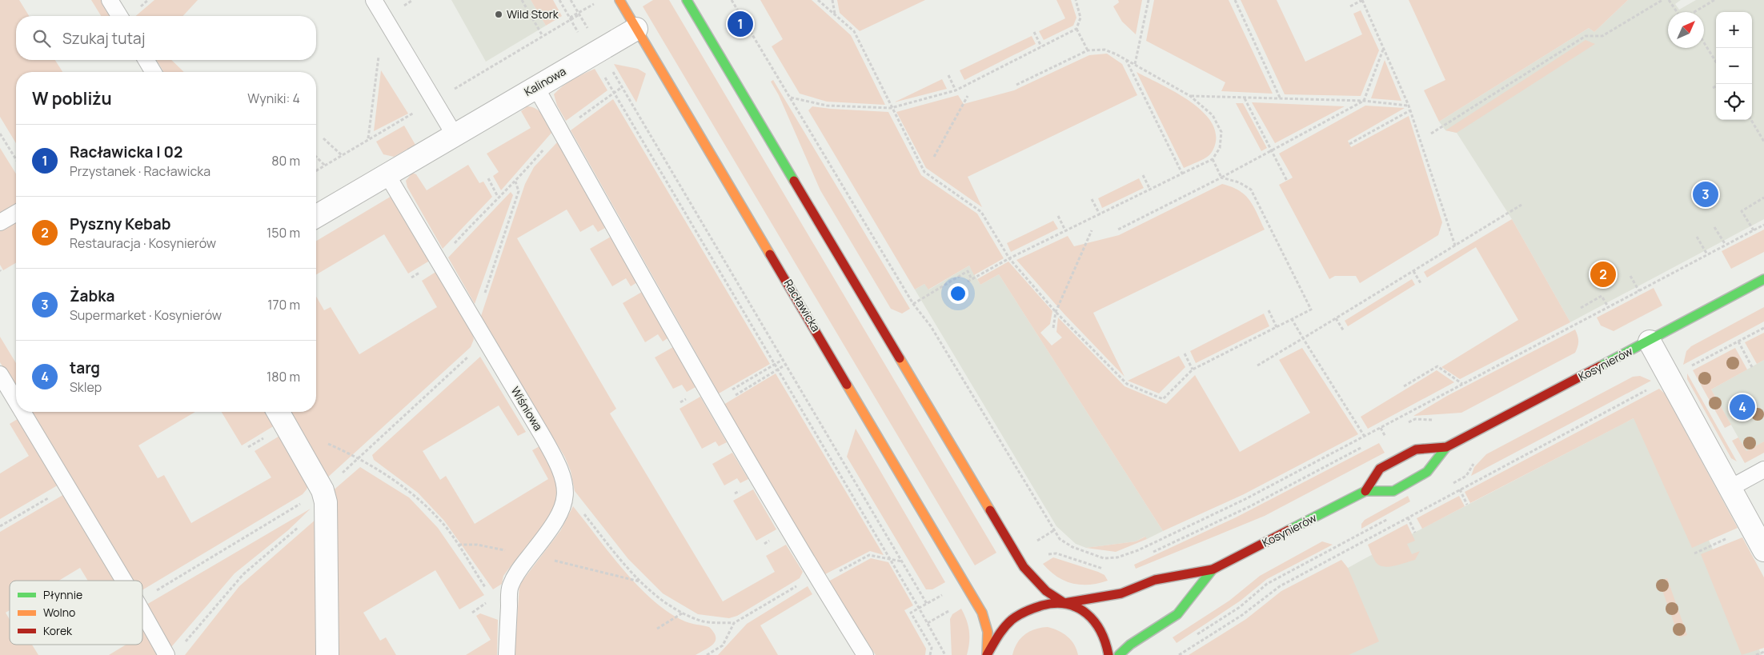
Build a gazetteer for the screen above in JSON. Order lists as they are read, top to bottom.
{
  "streets": {
    "street": ["Kalinowa", "Racławicka", "Kosynierów"],
    "lane": ["Wiśniowa"]
  },
  "crossings": [
    ["Kalinowa", "Racławicka"],
    ["Kalinowa", "Wiśniowa"],
    ["Racławicka", "Kosynierów"]
  ],
  "places": ["Wild Stork"],
  "legend": ["Płynnie", "Wolno", "Korek"],
  "north": "top right",
  "page": {
    "pins": [
      "1",
      "3",
      "2",
      "4"
    ],
    "map_buttons": ["+", "−"],
    "search": "Szukaj tutaj",
    "heading": ["W pobliżu", "Wyniki: 4"],
    "list": [
      {
        "mark": "1",
        "name": "Racławicka I 02",
        "note": "Przystanek · Racławicka",
        "value": "80 m"
      },
      {
        "mark": "2",
        "name": "Pyszny Kebab",
        "note": "Restauracja · Kosynierów",
        "value": "150 m"
      },
      {
        "mark": "3",
        "name": "Żabka",
        "note": "Supermarket · Kosynierów",
        "value": "170 m"
      },
      {
        "mark": "4",
        "name": "targ",
        "note": "Sklep",
        "value": "180 m"
      }
    ]
  }
}
